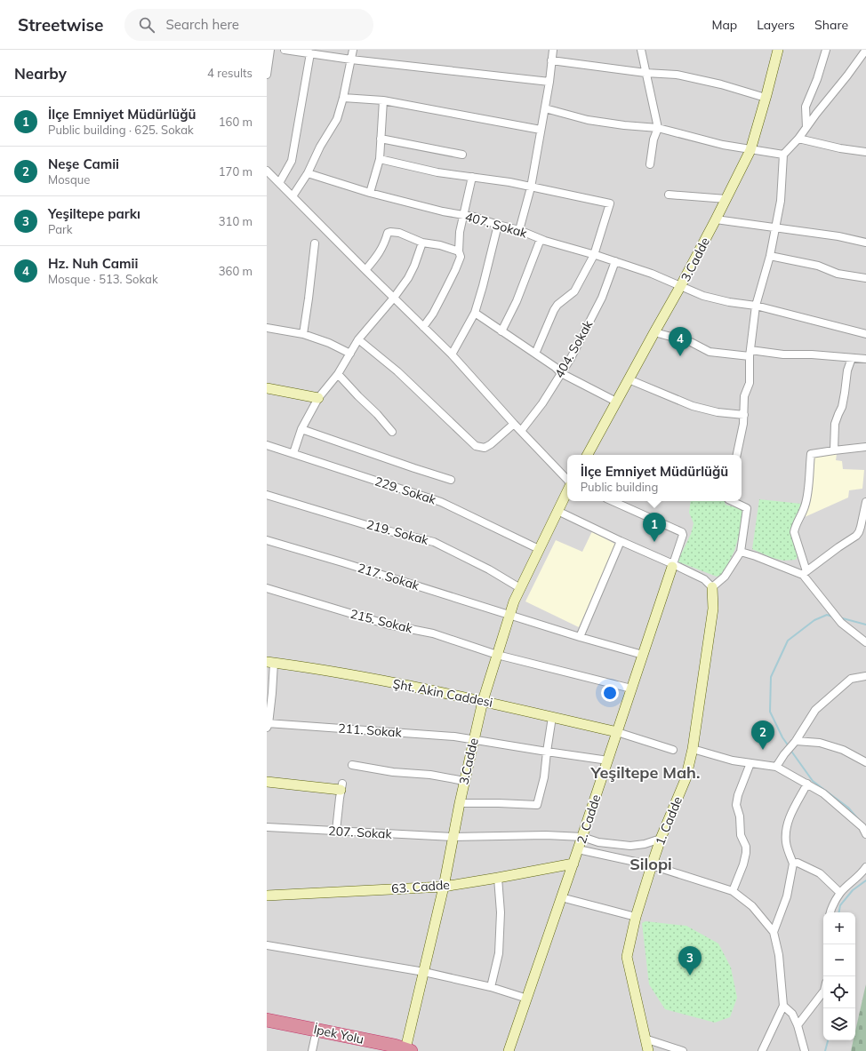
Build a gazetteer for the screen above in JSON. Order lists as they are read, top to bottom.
{
  "streets": {
    "highway": ["İpek Yolu"],
    "street": [
      "407. Sokak",
      "3.Cadde",
      "404. Sokak",
      "229. Sokak",
      "219. Sokak",
      "217. Sokak",
      "215. Sokak",
      "Şht. Akin Caddesi",
      "211. Sokak",
      "2. Cadde",
      "1. Cadde",
      "207. Sokak",
      "63. Cadde"
    ]
  },
  "crossings": [
    ["407. Sokak", "3.Cadde"],
    ["407. Sokak", "404. Sokak"],
    ["3.Cadde", "229. Sokak"],
    ["3.Cadde", "219. Sokak"],
    ["3.Cadde", "217. Sokak"],
    ["3.Cadde", "215. Sokak"],
    ["3.Cadde", "Şht. Akin Caddesi"],
    ["3.Cadde", "211. Sokak"],
    ["3.Cadde", "207. Sokak"],
    ["3.Cadde", "63. Cadde"],
    ["3.Cadde", "İpek Yolu"],
    ["217. Sokak", "2. Cadde"],
    ["215. Sokak", "2. Cadde"],
    ["Şht. Akin Caddesi", "2. Cadde"],
    ["211. Sokak", "2. Cadde"],
    ["2. Cadde", "207. Sokak"],
    ["2. Cadde", "63. Cadde"],
    ["1. Cadde", "207. Sokak"]
  ],
  "districts": ["Yeşiltepe Mah.", "Silopi"],
  "page": {
    "header": "Streetwise",
    "search": "Search here",
    "nav": ["Map", "Layers", "Share"],
    "heading": ["Nearby", "4 results"],
    "list": [
      {
        "mark": "1",
        "name": "İlçe Emniyet Müdürlüğü",
        "note": "Public building · 625. Sokak",
        "value": "160 m"
      },
      {
        "mark": "2",
        "name": "Neşe Camii",
        "note": "Mosque",
        "value": "170 m"
      },
      {
        "mark": "3",
        "name": "Yeşiltepe parkı",
        "note": "Park",
        "value": "310 m"
      },
      {
        "mark": "4",
        "name": "Hz. Nuh Camii",
        "note": "Mosque · 513. Sokak",
        "value": "360 m"
      }
    ],
    "pins": [
      "4",
      "1",
      "2",
      "3"
    ],
    "popup": ["İlçe Emniyet Müdürlüğü", "Public building"],
    "map_buttons": ["+", "−"]
  }
}
